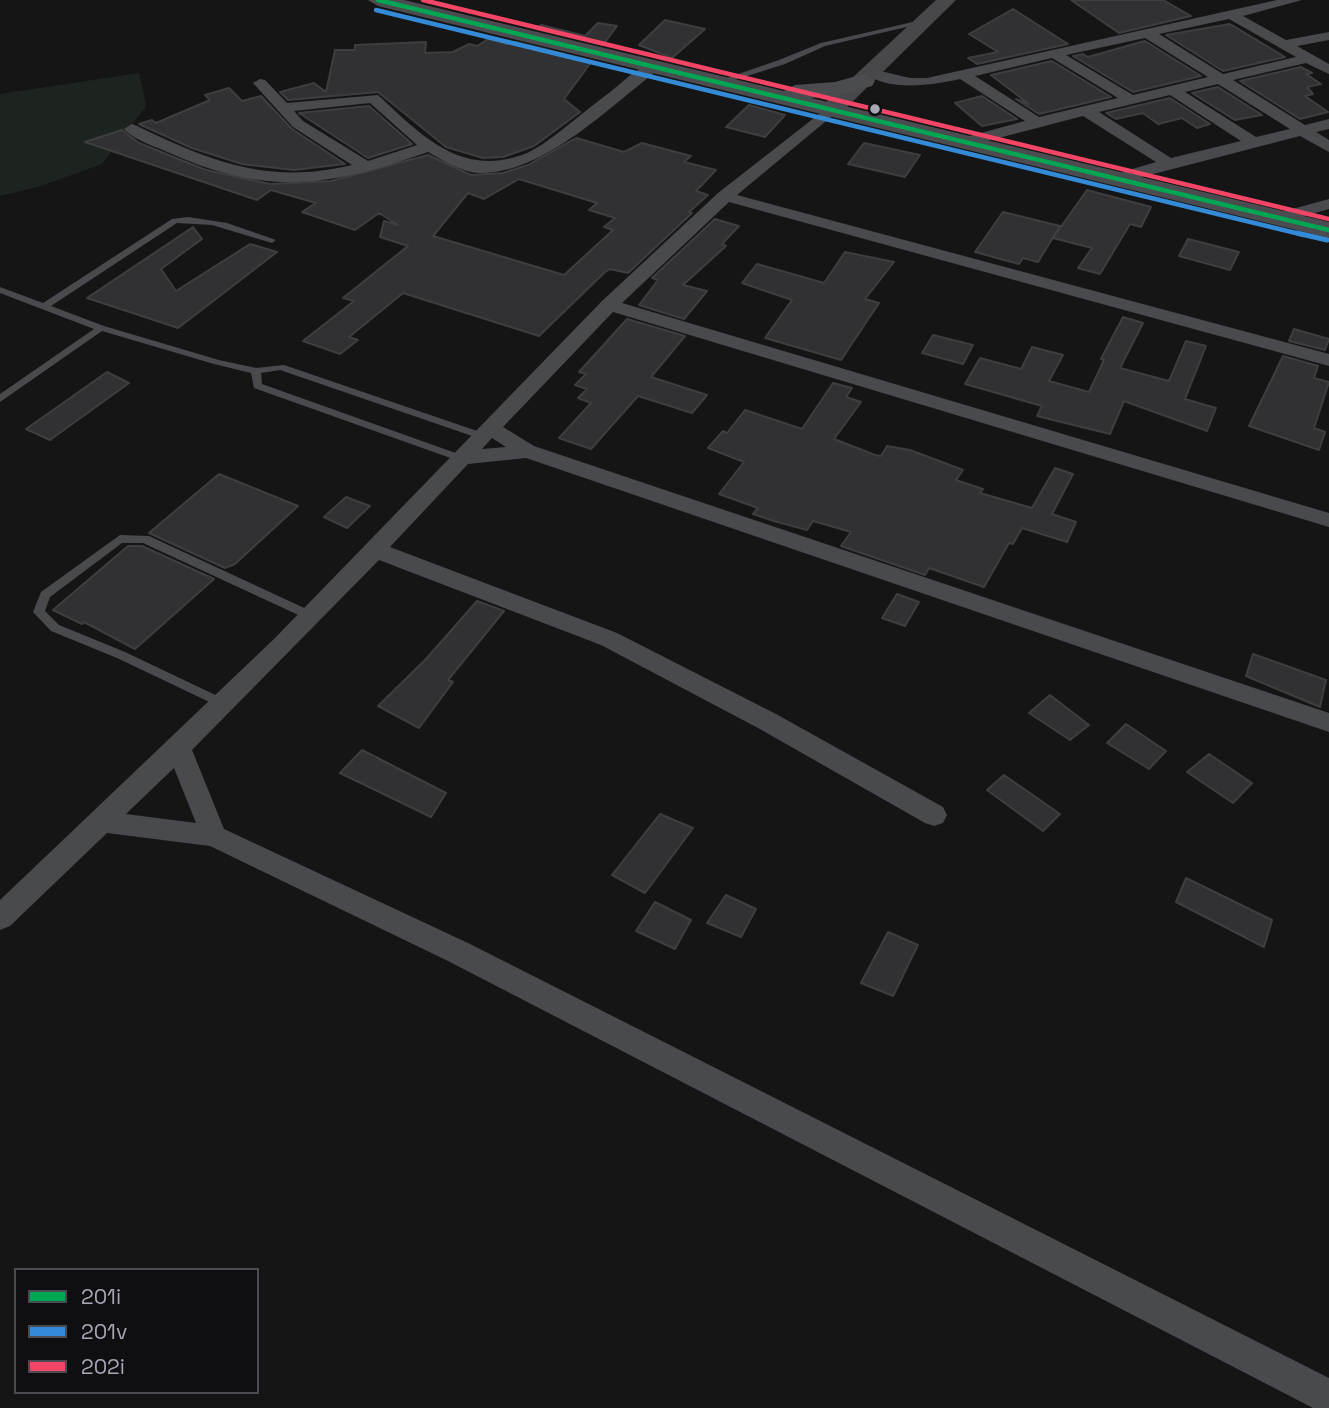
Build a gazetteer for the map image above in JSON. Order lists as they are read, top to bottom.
{
  "lines": ["transit line 201i", "transit line 202i", "transit line 201v"],
  "legend": ["201i", "201v", "202i"]
}
